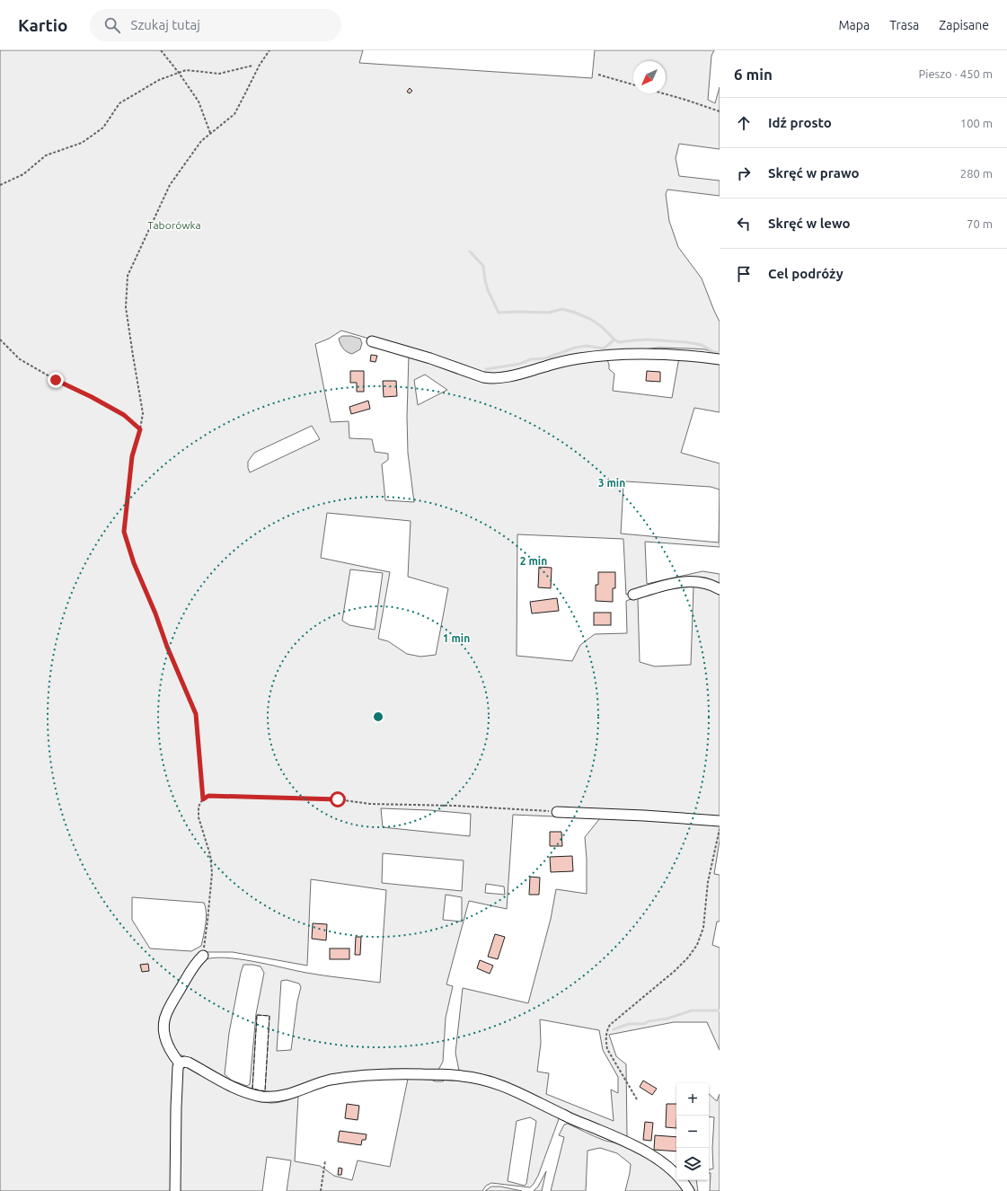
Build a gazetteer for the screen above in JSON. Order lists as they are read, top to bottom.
{
  "parks": ["Taborówka"],
  "north": "bottom left",
  "page": {
    "header": "Kartio",
    "search": "Szukaj tutaj",
    "nav": ["Mapa", "Trasa", "Zapisane"],
    "heading": ["6 min", "Pieszo · 450 m"],
    "list": [
      ["Idź prosto", "100 m"],
      ["Skręć w prawo", "280 m"],
      ["Skręć w lewo", "70 m"],
      "Cel podróży"
    ],
    "map_buttons": ["+", "−"]
  },
  "rings": ["3 min", "2 min", "1 min"]
}
